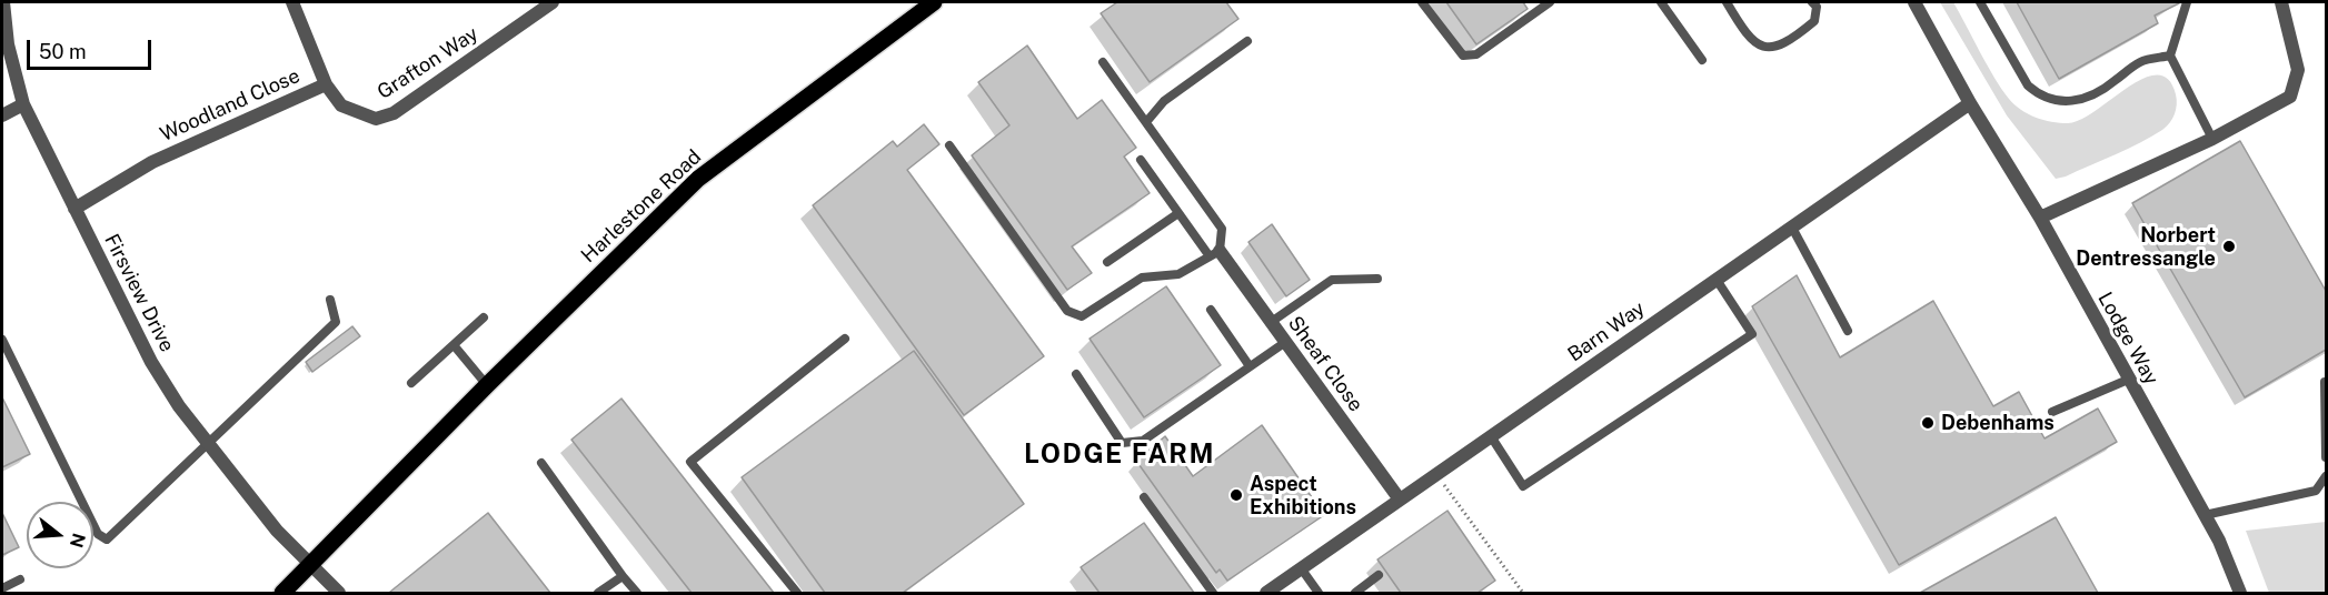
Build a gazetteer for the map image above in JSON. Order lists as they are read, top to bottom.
{
  "streets": {
    "main road": ["Harlestone Road"],
    "street": [
      "Grafton Way",
      "Woodland Close",
      "Firsview Drive",
      "Barn Way",
      "Lodge Way",
      "Sheaf Close"
    ]
  },
  "crossings": [
    ["Grafton Way", "Woodland Close"],
    ["Woodland Close", "Firsview Drive"],
    ["Harlestone Road", "Firsview Drive"],
    ["Barn Way", "Lodge Way"],
    ["Barn Way", "Sheaf Close"]
  ],
  "districts": ["LODGE FARM"],
  "places": ["Norbert Dentressangle", "Debenhams", "Aspect Exhibitions"],
  "scale_bar": "50 m",
  "north": "right"
}
